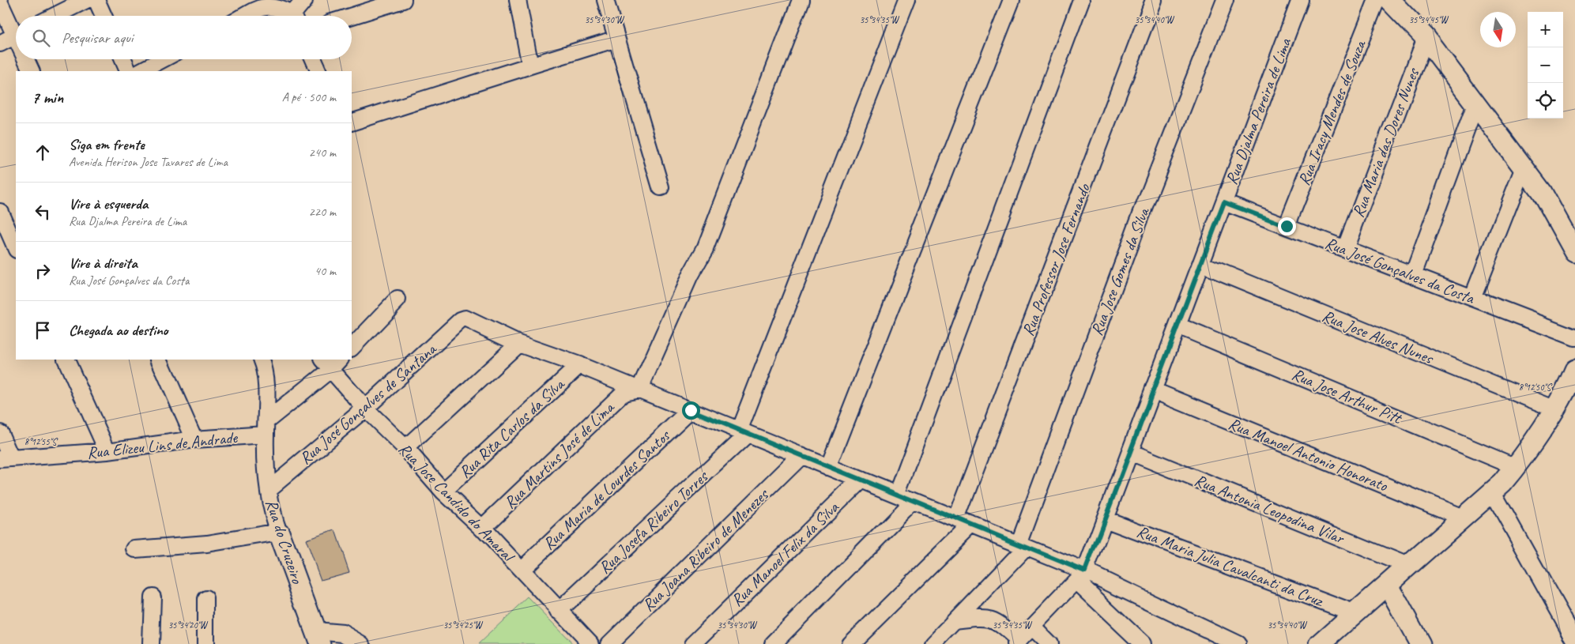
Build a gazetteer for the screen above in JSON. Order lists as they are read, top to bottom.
{
  "streets": {
    "main road": ["Rua do Cruzeiro"],
    "street": [
      "Rua Djalma Pereira de Lima",
      "Rua Iracy Mendes de Souza",
      "Rua Maria das Dores Nunes",
      "Rua Professor Jose Fernando",
      "Rua José Gonçalves da Costa",
      "Rua Jose Gomes da Silva",
      "Rua Jose Alves Nunes",
      "Rua Jose Arthur Pitt",
      "Rua José Gonçalves de Santana",
      "Rua Rita Carlos da Silva",
      "Rua Elizeu Lins de Andrade",
      "Rua Manoel Antonio Honorato",
      "Rua Martins José de Lima",
      "Rua Maria de Lourdes Santos",
      "Rua Jose Candido do Amaral",
      "Rua Antonia Leopodina Vilar",
      "Rua Josefa Ribeiro Torres",
      "Rua Joana Ribeiro de Menezes",
      "Rua Manoel Felix da Silva",
      "Rua Maria Julia Cavalcanti da Cruz"
    ]
  },
  "crossings": [
    ["Rua Djalma Pereira de Lima", "Rua José Gonçalves da Costa"],
    ["Rua Djalma Pereira de Lima", "Rua Jose Alves Nunes"],
    ["Rua Djalma Pereira de Lima", "Rua Jose Arthur Pitt"],
    ["Rua Djalma Pereira de Lima", "Rua Manoel Antonio Honorato"],
    ["Rua Djalma Pereira de Lima", "Rua Antonia Leopodina Vilar"],
    ["Rua Djalma Pereira de Lima", "Rua Maria Julia Cavalcanti da Cruz"],
    ["Rua Iracy Mendes de Souza", "Rua José Gonçalves da Costa"],
    ["Rua Maria das Dores Nunes", "Rua José Gonçalves da Costa"],
    ["Rua José Gonçalves de Santana", "Rua Jose Candido do Amaral"],
    ["Rua José Gonçalves de Santana", "Rua do Cruzeiro"],
    ["Rua Rita Carlos da Silva", "Rua Jose Candido do Amaral"],
    ["Rua Elizeu Lins de Andrade", "Rua do Cruzeiro"],
    ["Rua Martins José de Lima", "Rua Jose Candido do Amaral"],
    ["Rua Maria de Lourdes Santos", "Rua Jose Candido do Amaral"],
    ["Rua Jose Candido do Amaral", "Rua Josefa Ribeiro Torres"]
  ],
  "north": "bottom",
  "page": {
    "map_buttons": ["+", "−"],
    "search": "Pesquisar aqui",
    "heading": ["7 min", "A pé · 500 m"],
    "list": [
      ["Siga em frente", "Avenida Herison Jose Tavares de Lima", "240 m"],
      ["Vire à esquerda", "Rua Djalma Pereira de Lima", "220 m"],
      ["Vire à direita", "Rua José Gonçalves da Costa", "40 m"],
      "Chegada ao destino"
    ]
  },
  "coordinates": [
    "35°34'30\"W",
    "35°34'35\"W",
    "35°34'40\"W",
    "35°34'45\"W",
    "8°12'50\"S",
    "8°12'55\"S",
    "35°34'20\"W",
    "35°34'25\"W"
  ]
}
